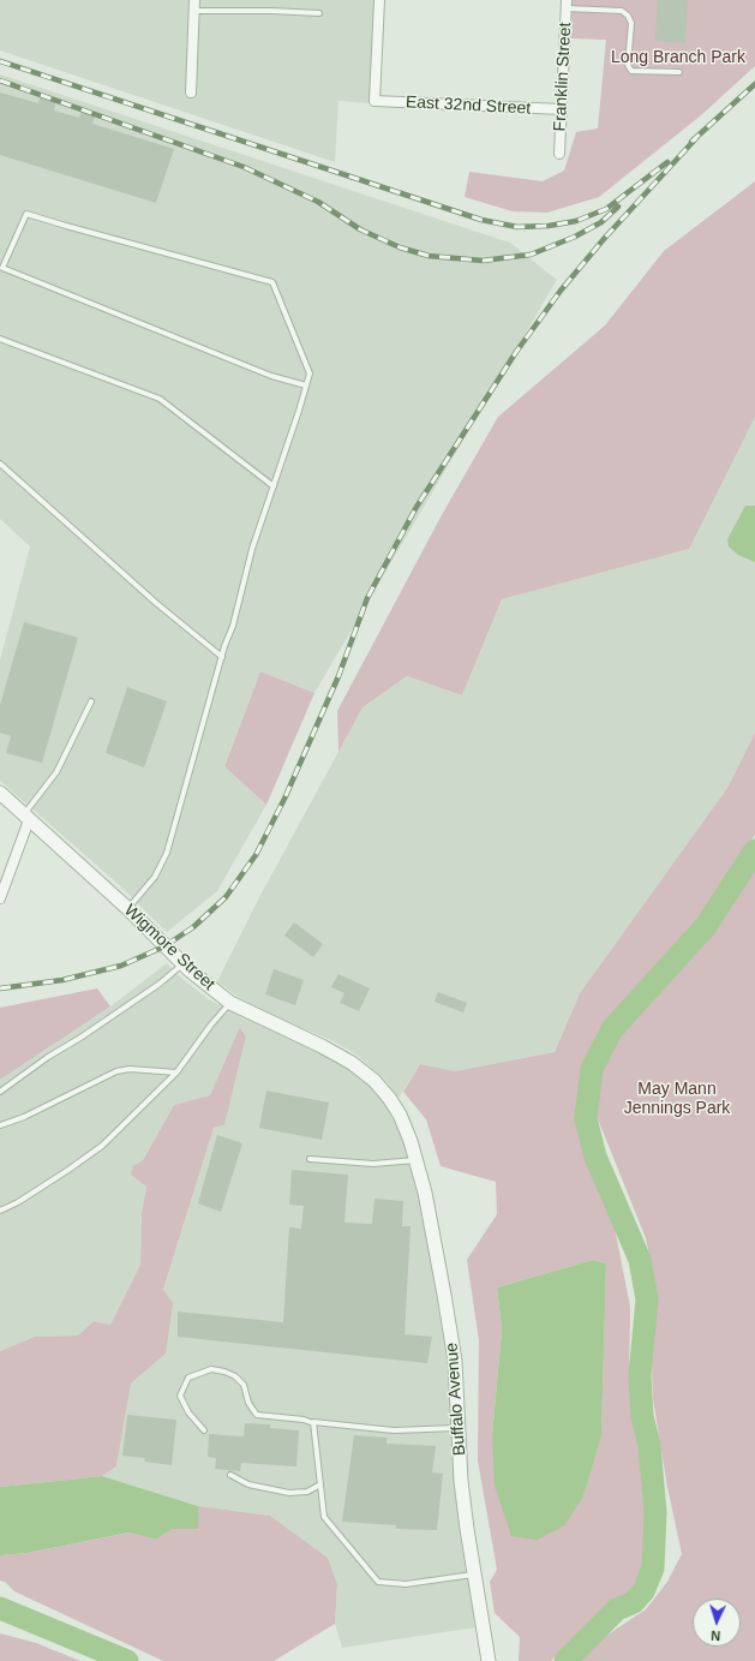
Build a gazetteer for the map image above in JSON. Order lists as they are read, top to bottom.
{
  "streets": {
    "street": [
      "Franklin Street",
      "East 32nd Street",
      "Wigmore Street",
      "Buffalo Avenue"
    ]
  },
  "crossings": [
    ["Franklin Street", "East 32nd Street"],
    ["Wigmore Street", "Buffalo Avenue"]
  ],
  "parks": ["Long Branch Park", "May Mann Jennings Park"],
  "north": "bottom"
}
